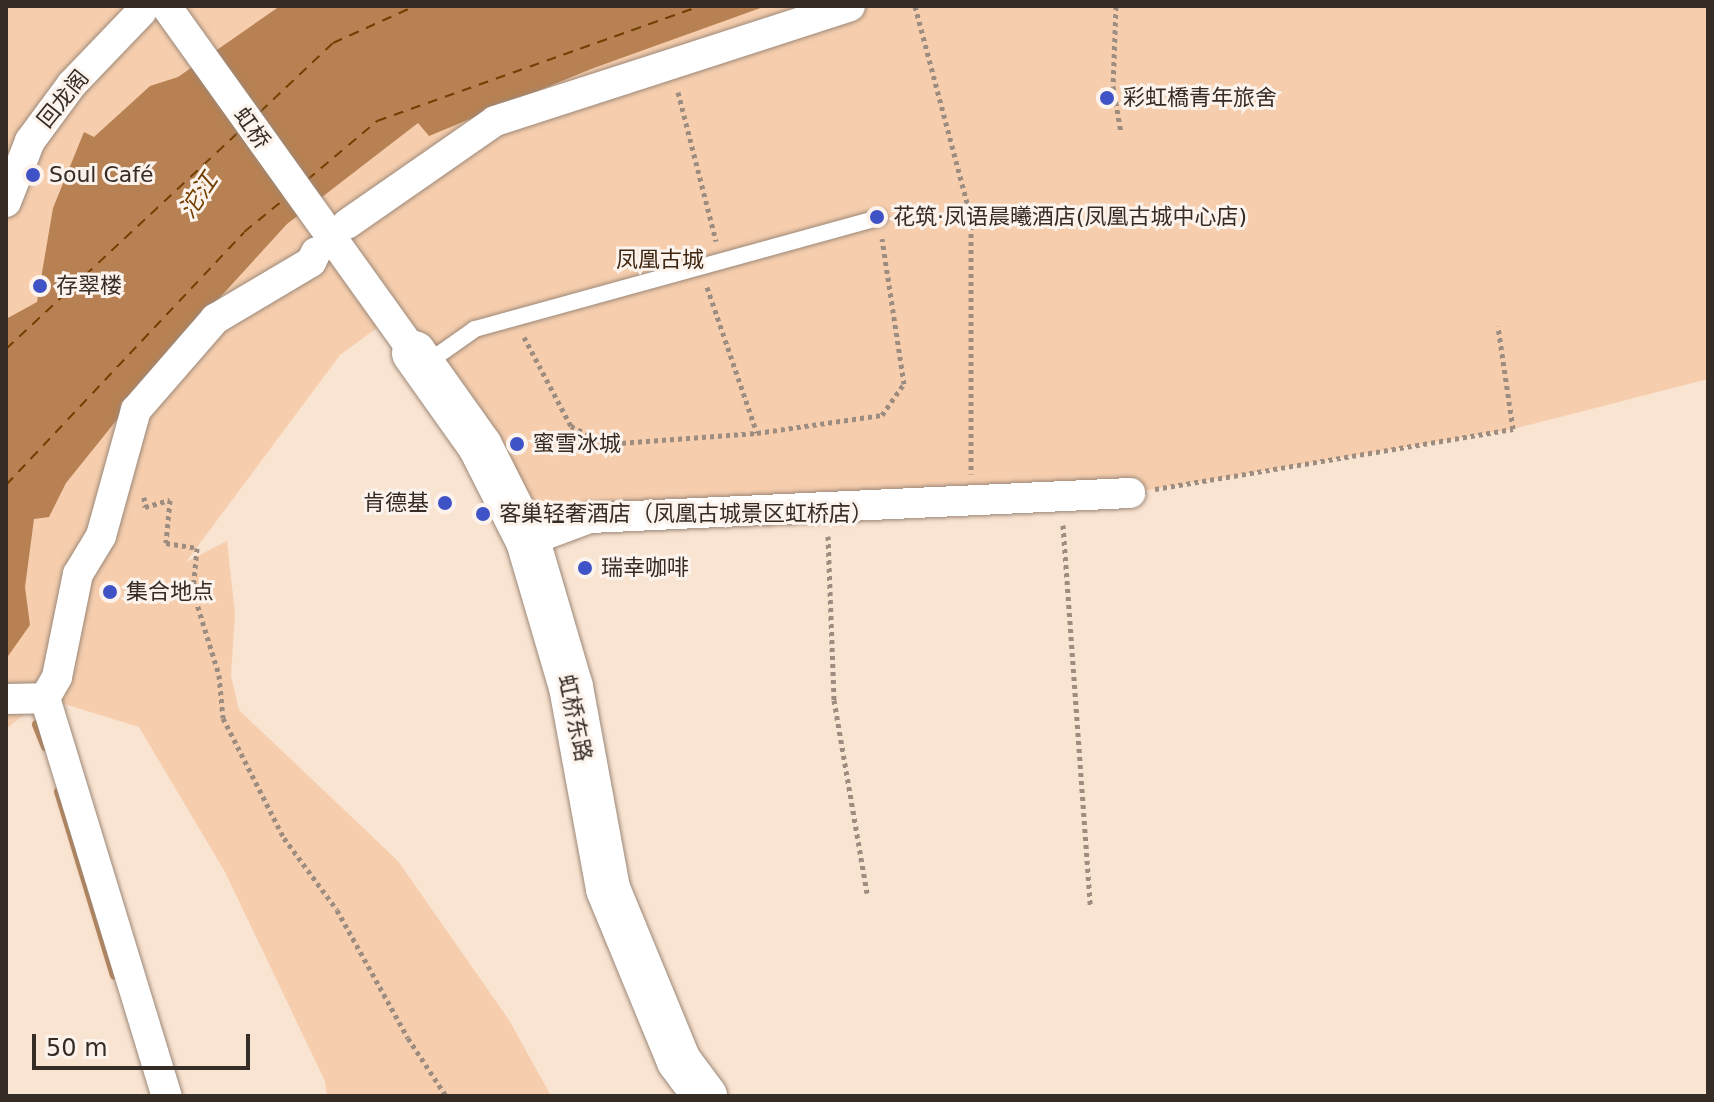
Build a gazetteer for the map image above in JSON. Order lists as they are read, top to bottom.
{
  "streets": {
    "street": ["回龙阁", "虹桥", "虹桥东路"]
  },
  "crossings": [
    ["回龙阁", "虹桥"],
    ["虹桥", "虹桥东路"]
  ],
  "water": ["沱江"],
  "parks": ["凤凰古城"],
  "places": [
    "彩虹橋青年旅舍",
    "Soul Café",
    "花筑·凤语晨曦酒店(凤凰古城中心店)",
    "存翠楼",
    "蜜雪冰城",
    "肯德基",
    "客巢轻奢酒店（凤凰古城景区虹桥店）",
    "瑞幸咖啡",
    "集合地点"
  ],
  "scale_bar": "50 m"
}
